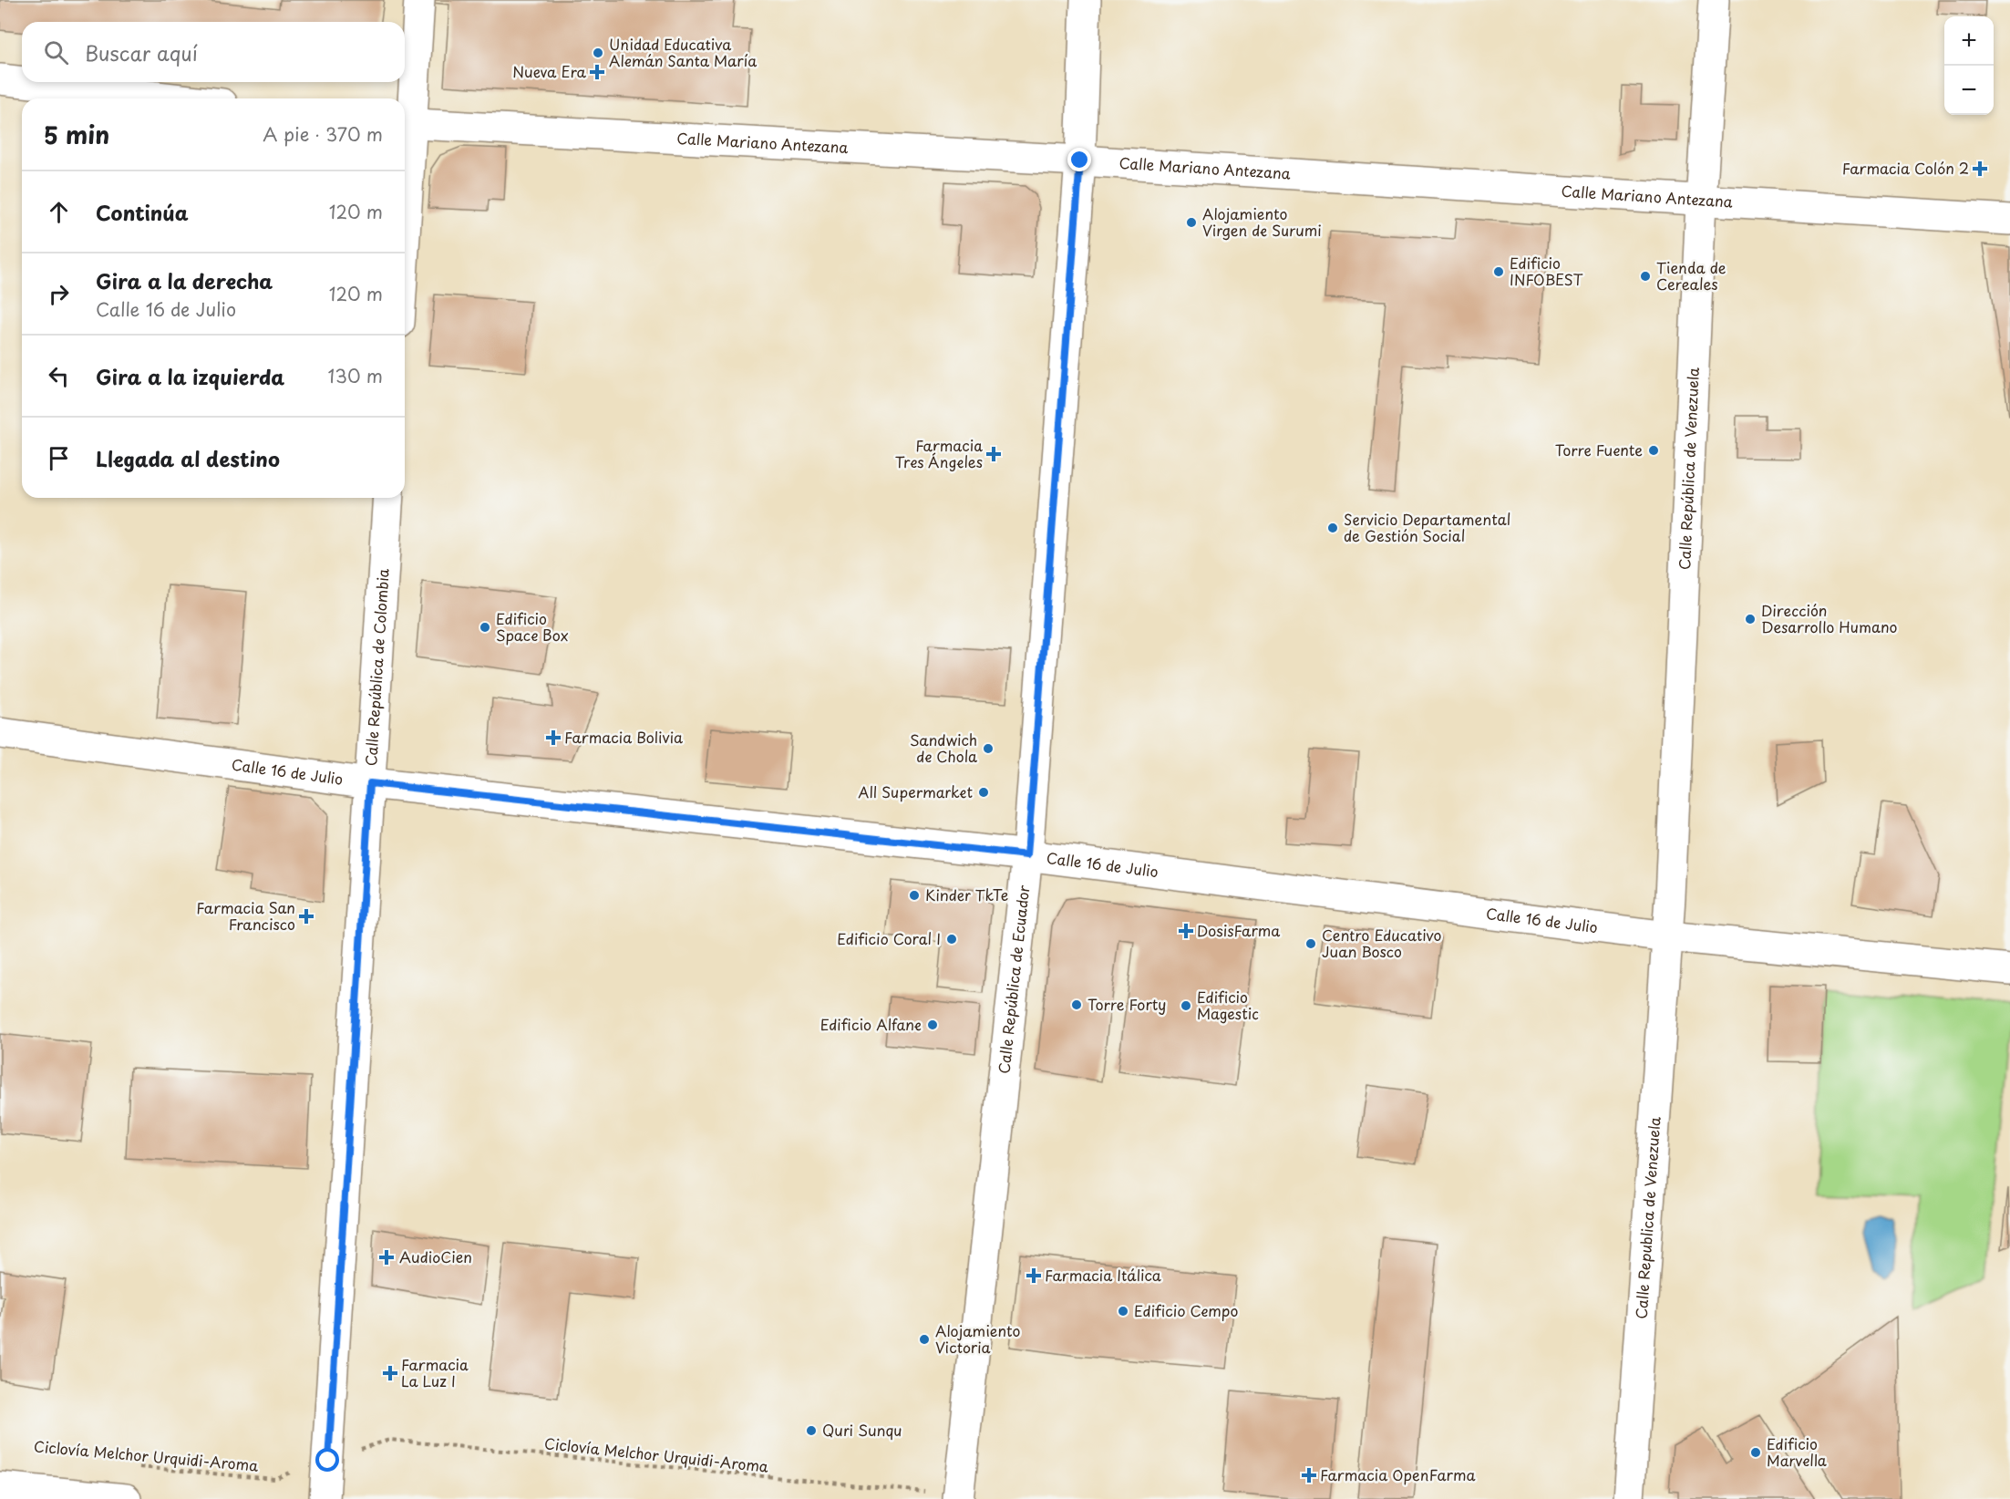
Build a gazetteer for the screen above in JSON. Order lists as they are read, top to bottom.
{
  "streets": {
    "street": [
      "Calle Mariano Antezana",
      "Calle República de Venezuela",
      "Calle República de Colombia",
      "Calle 16 de Julio",
      "Calle República de Ecuador",
      "Calle Republica de Venezuela"
    ],
    "path": ["Ciclovía Melchor Urquidi-Aroma"]
  },
  "crossings": [
    ["Calle Mariano Antezana", "Calle República de Venezuela"],
    ["Calle Mariano Antezana", "Calle República de Ecuador"],
    ["Calle República de Venezuela", "Calle 16 de Julio"],
    ["Calle República de Venezuela", "Calle Republica de Venezuela"],
    ["Calle República de Colombia", "Calle 16 de Julio"],
    ["Calle 16 de Julio", "Calle República de Ecuador"],
    ["Calle 16 de Julio", "Calle Republica de Venezuela"]
  ],
  "places": {
    "other": [
      "Unidad Educativa Alemán Santa María",
      "Alojamiento Virgen de Surumi",
      "Edificio INFOBEST",
      "Tienda de Cereales",
      "Torre Fuente",
      "Servicio Departamental de Gestión Social",
      "Dirección Desarrollo Humano",
      "Edificio Space Box",
      "Sandwich de Chola",
      "All Supermarket",
      "Kinder TkTe",
      "Edificio Coral I",
      "Centro Educativo Juan Bosco",
      "Torre Forty",
      "Edificio Magestic",
      "Edificio Alfane",
      "Edificio Cempo",
      "Alojamiento Victoria",
      "Quri Sunqu",
      "Edificio Marvella"
    ],
    "health": [
      "Nueva Era",
      "Farmacia Colón 2",
      "Farmacia Tres Ángeles",
      "Farmacia Bolivia",
      "Farmacia San Francisco",
      "DosisFarma",
      "AudioCien",
      "Farmacia Itálica",
      "Farmacia La Luz I",
      "Farmacia OpenFarma"
    ]
  },
  "page": {
    "map_buttons": ["+", "−"],
    "search": "Buscar aquí",
    "heading": ["5 min", "A pie · 370 m"],
    "list": [
      ["Continúa", "120 m"],
      ["Gira a la derecha", "Calle 16 de Julio", "120 m"],
      ["Gira a la izquierda", "130 m"],
      "Llegada al destino"
    ]
  }
}
